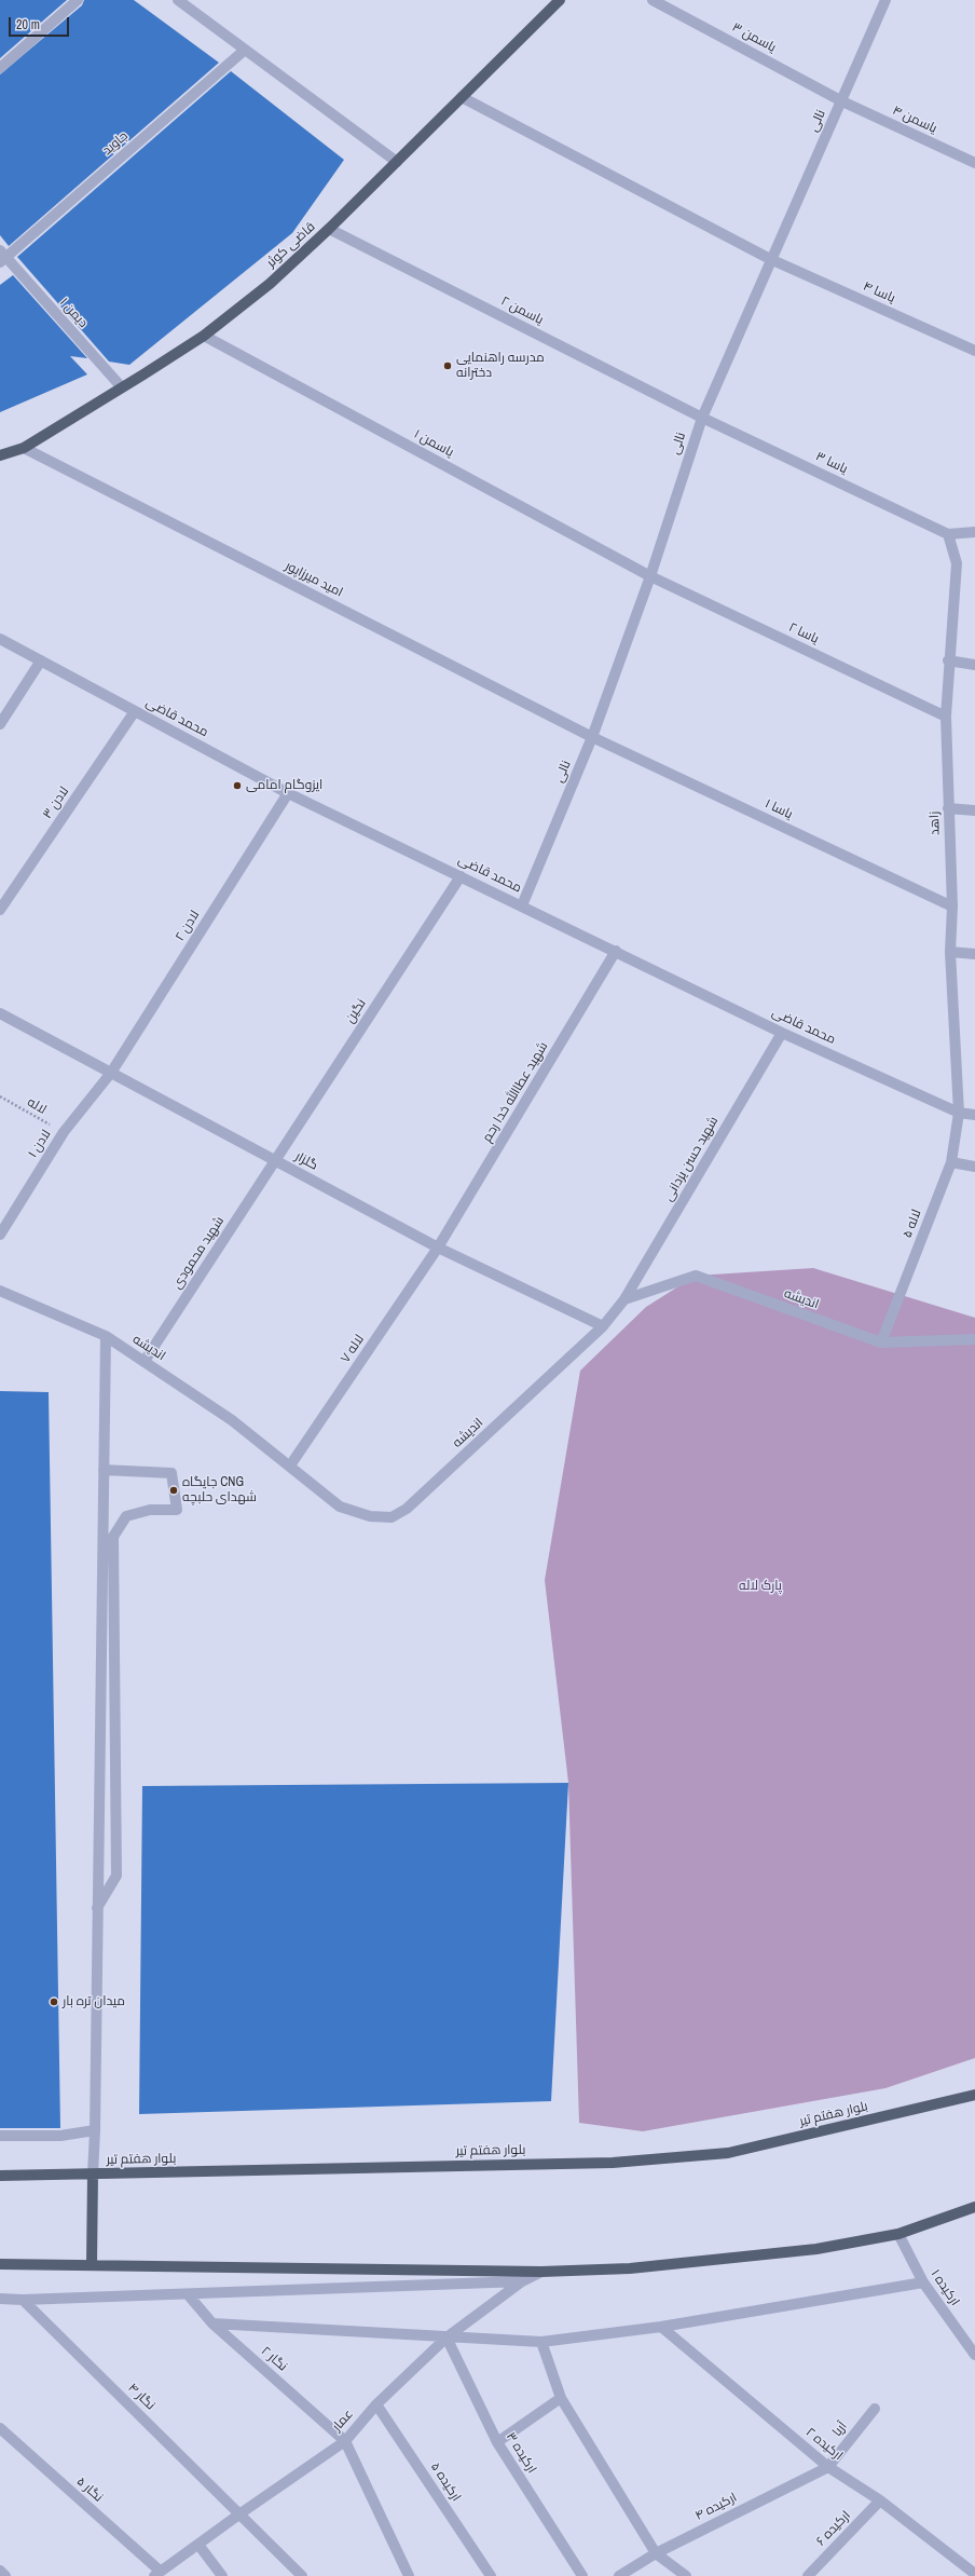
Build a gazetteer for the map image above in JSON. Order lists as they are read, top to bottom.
{
  "streets": {
    "main road": ["قاضی کوثر", "بلوار هفتم تیر"],
    "street": [
      "یاسمن ۳",
      "یاسمن ۴",
      "نالی",
      "جاوید",
      "یاسا ۴",
      "یاسمن ۲",
      "دیمن ۱",
      "یاسمن ۱",
      "یاسا ۳",
      "امید میرزاپور",
      "یاسا ۲",
      "محمد قاضی",
      "لادن ۳",
      "یاسا ۱",
      "زاهد",
      "لادن ۲",
      "نگین",
      "شهید عطاالله خدا رحم",
      "لادن ۱",
      "شهید حسن یزدانی",
      "گلزار",
      "لاله ۵",
      "شهید محمودی",
      "اندیشه",
      "لاله ۷",
      "ارکیده ۱",
      "نگار ۲",
      "نگار ۴",
      "عمار",
      "آریا",
      "ارکیده ۲",
      "ارکیده ۳",
      "ارکیده ۵",
      "نگار ۵",
      "ارکیده ۴",
      "ارکیده ۶"
    ],
    "path": ["لاله"]
  },
  "crossings": [
    ["یاسمن ۳", "یاسمن ۴"],
    ["یاسمن ۳", "نالی"],
    ["یاسمن ۴", "نالی"],
    ["نالی", "یاسا ۴"],
    ["نالی", "یاسمن ۲"],
    ["نالی", "یاسمن ۱"],
    ["نالی", "یاسا ۳"],
    ["نالی", "امید میرزاپور"],
    ["نالی", "یاسا ۲"],
    ["نالی", "محمد قاضی"],
    ["نالی", "یاسا ۱"],
    ["جاوید", "دیمن ۱"],
    ["قاضی کوثر", "یاسمن ۲"],
    ["قاضی کوثر", "دیمن ۱"],
    ["قاضی کوثر", "یاسمن ۱"],
    ["قاضی کوثر", "امید میرزاپور"],
    ["یاسمن ۲", "یاسا ۳"],
    ["یاسمن ۱", "یاسا ۲"],
    ["یاسا ۳", "زاهد"],
    ["امید میرزاپور", "یاسا ۱"],
    ["یاسا ۲", "زاهد"],
    ["محمد قاضی", "لادن ۳"],
    ["محمد قاضی", "زاهد"],
    ["محمد قاضی", "لادن ۲"],
    ["محمد قاضی", "نگین"],
    ["محمد قاضی", "شهید عطاالله خدا رحم"],
    ["محمد قاضی", "شهید حسن یزدانی"],
    ["محمد قاضی", "لاله ۵"],
    ["یاسا ۱", "زاهد"],
    ["زاهد", "لاله ۵"],
    ["لادن ۲", "لادن ۱"],
    ["لادن ۲", "گلزار"],
    ["نگین", "گلزار"],
    ["نگین", "شهید محمودی"],
    ["شهید عطاالله خدا رحم", "گلزار"],
    ["شهید عطاالله خدا رحم", "لاله ۷"],
    ["لاله", "لادن ۱"],
    ["لادن ۱", "گلزار"],
    ["شهید حسن یزدانی", "اندیشه"],
    ["گلزار", "شهید محمودی"],
    ["گلزار", "اندیشه"],
    ["گلزار", "لاله ۷"],
    ["لاله ۵", "اندیشه"],
    ["شهید محمودی", "اندیشه"],
    ["اندیشه", "لاله ۷"],
    ["نگار ۲", "عمار"],
    ["نگار ۴", "عمار"],
    ["عمار", "ارکیده ۳"],
    ["عمار", "ارکیده ۵"],
    ["عمار", "نگار ۵"],
    ["آریا", "ارکیده ۲"],
    ["آریا", "ارکیده ۴"],
    ["ارکیده ۲", "ارکیده ۴"],
    ["ارکیده ۲", "ارکیده ۶"]
  ],
  "parks": ["پارک لاله"],
  "places": [
    "مدرسه راهنمایی دخترانه",
    "ایزوگام امامی",
    "جایگاه CNG شهدای حلبچه",
    "میدان تره بار"
  ],
  "scale_bar": "20 m"
}
